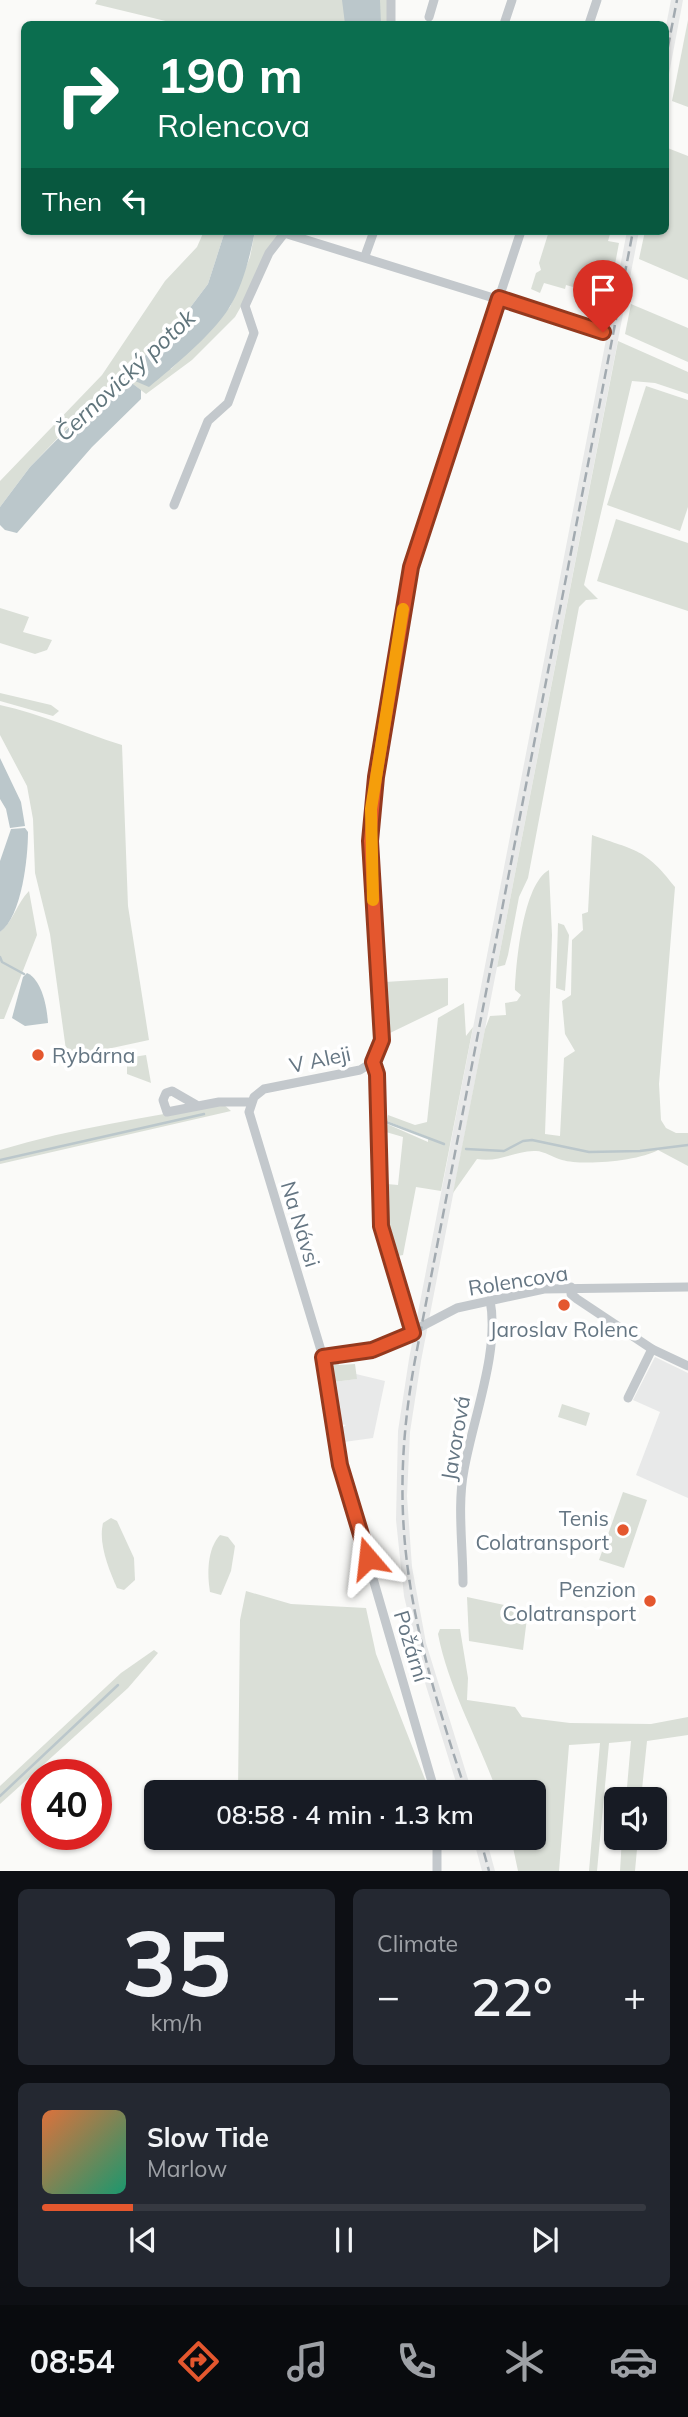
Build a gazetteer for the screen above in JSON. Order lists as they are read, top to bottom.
{
  "streets": {
    "street": [
      "V Aleji",
      "Na Návsi",
      "Rolencova",
      "Javorová",
      "Požární"
    ]
  },
  "crossings": [
    ["V Aleji", "Na Návsi"],
    ["Na Návsi", "Rolencova"],
    ["Na Návsi", "Požární"],
    ["Rolencova", "Javorová"],
    ["Rolencova", "Požární"]
  ],
  "water": ["Černovický potok"],
  "places": [
    "Rybárna",
    "Jaroslav Rolenc",
    "Tenis Colatransport",
    "Penzion Colatransport"
  ],
  "page": {
    "turn": ["190 m", "Rolencova"],
    "then": "Then",
    "limit": "40",
    "trip": "08:58 · 4 min · 1.3 km",
    "tile": [
      ["35", "km/h"],
      "Climate"
    ],
    "heat": ["−", "22°", "+"],
    "song": ["Slow Tide", "Marlow"],
    "tabs": "08:54"
  }
}
